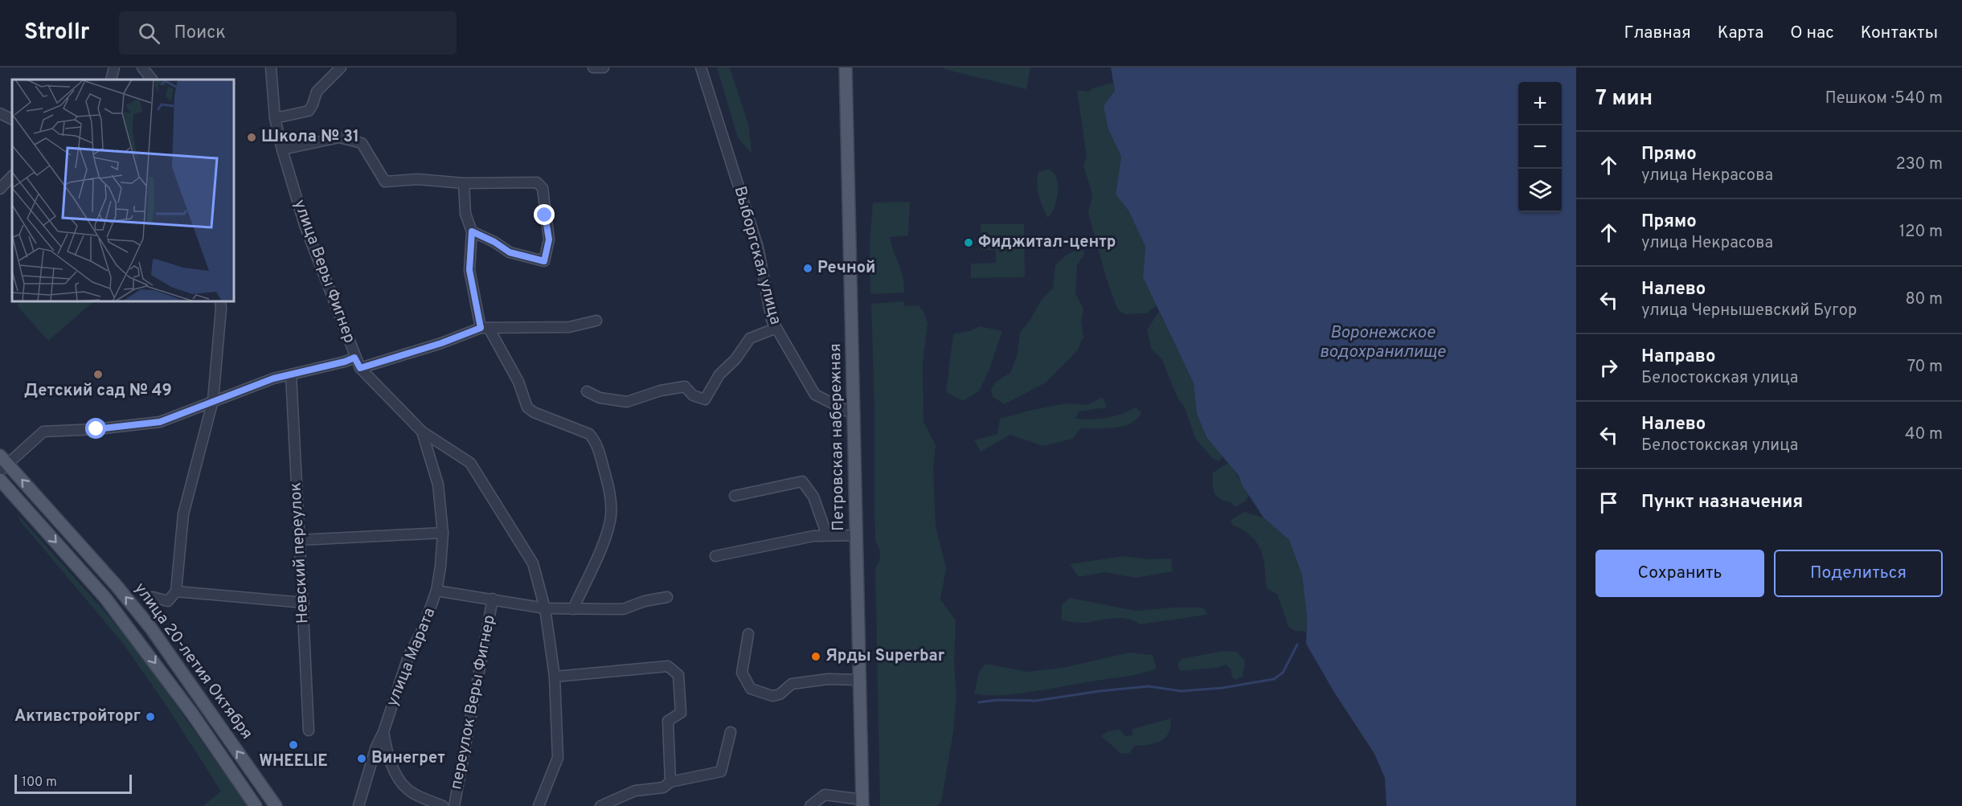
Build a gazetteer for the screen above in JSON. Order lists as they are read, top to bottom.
{
  "streets": {
    "main road": ["Петровская набережная", "улица 20-летия Октября"],
    "street": [
      "Выборгская улица",
      "улица Веры Фигнер",
      "Невский переулок",
      "улица Марата",
      "переулок Веры Фигнер"
    ]
  },
  "crossings": [
    ["Выборгская улица", "Петровская набережная"],
    ["улица Веры Фигнер", "улица Марата"]
  ],
  "water": ["Воронежское водохранилище"],
  "places": [
    "Школа № 31",
    "Фиджитал-центр",
    "Речной",
    "Детский сад № 49",
    "Ярды Superbar",
    "Активстройторг",
    "WHEELIE",
    "Винегрет"
  ],
  "scale_bar": "100 m",
  "page": {
    "header": "Strollr",
    "search": "Поиск",
    "nav": [
      "Главная",
      "Карта",
      "О нас",
      "Контакты"
    ],
    "heading": ["7 мин", "Пешком · 540 m"],
    "map_buttons": ["+", "−"],
    "list": [
      ["Прямо", "улица Некрасова", "230 m"],
      ["Прямо", "улица Некрасова", "120 m"],
      ["Налево", "улица Чернышевский Бугор", "80 m"],
      ["Направо", "Белостокская улица", "70 m"],
      ["Налево", "Белостокская улица", "40 m"],
      "Пункт назначения"
    ],
    "buttons": ["Сохранить", "Поделиться"],
    "scale": "100 m"
  }
}
